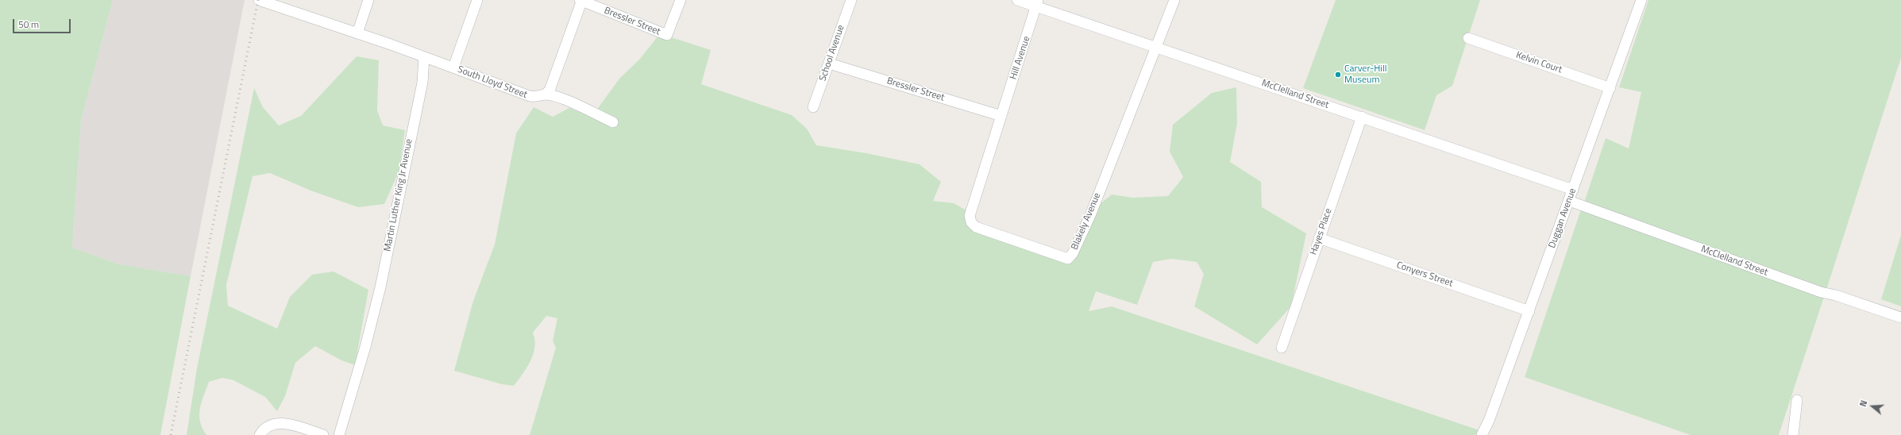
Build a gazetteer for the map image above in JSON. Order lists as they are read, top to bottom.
{
  "streets": {
    "street": [
      "Bressler Street",
      "School Avenue",
      "Hill Avenue",
      "Kelvin Court",
      "South Lloyd Street",
      "McClelland Street",
      "Martin Luther King Jr Avenue",
      "Duggan Avenue",
      "Blakely Avenue",
      "Hayes Place",
      "Conyers Street"
    ]
  },
  "crossings": [
    ["Bressler Street", "School Avenue"],
    ["Bressler Street", "Hill Avenue"],
    ["Bressler Street", "Blakely Avenue"],
    ["Hill Avenue", "McClelland Street"],
    ["Hill Avenue", "Blakely Avenue"],
    ["Kelvin Court", "Duggan Avenue"],
    ["South Lloyd Street", "Martin Luther King Jr Avenue"],
    ["McClelland Street", "Duggan Avenue"],
    ["McClelland Street", "Blakely Avenue"],
    ["McClelland Street", "Hayes Place"],
    ["Duggan Avenue", "Conyers Street"],
    ["Hayes Place", "Conyers Street"]
  ],
  "places": ["Carver-Hill Museum"],
  "scale_bar": "50 m",
  "north": "left"
}
